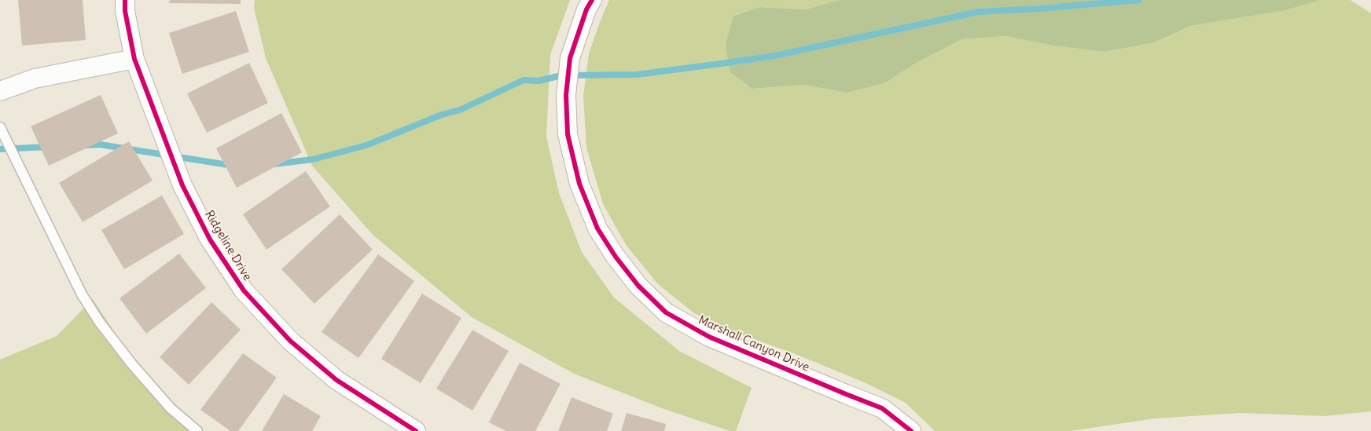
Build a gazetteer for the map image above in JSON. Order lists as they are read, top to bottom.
{
  "streets": {
    "street": ["Ridgeline Drive", "Marshall Canyon Drive"]
  }
}
